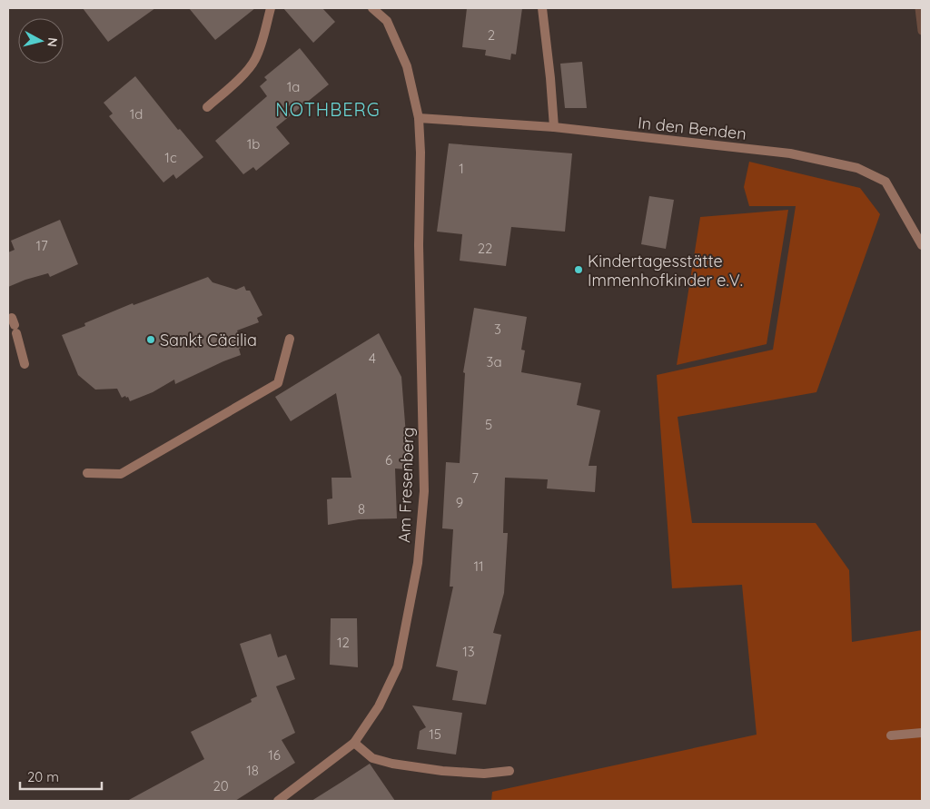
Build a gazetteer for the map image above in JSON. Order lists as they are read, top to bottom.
{
  "streets": {
    "street": ["In den Benden", "Am Fresenberg"]
  },
  "crossings": [
    ["In den Benden", "Am Fresenberg"]
  ],
  "districts": ["NOTHBERG"],
  "places": ["Kindertagesstätte Immenhofkinder e.V.", "Sankt Cäcilia"],
  "house_numbers": [
    "2",
    "1a",
    "1d",
    "1b",
    "1c",
    "1",
    "17",
    "22",
    "3",
    "4",
    "3a",
    "5",
    "6",
    "7",
    "9",
    "8",
    "11",
    "12",
    "13",
    "15",
    "16",
    "18",
    "20"
  ],
  "scale_bar": "20 m",
  "north": "right"
}
